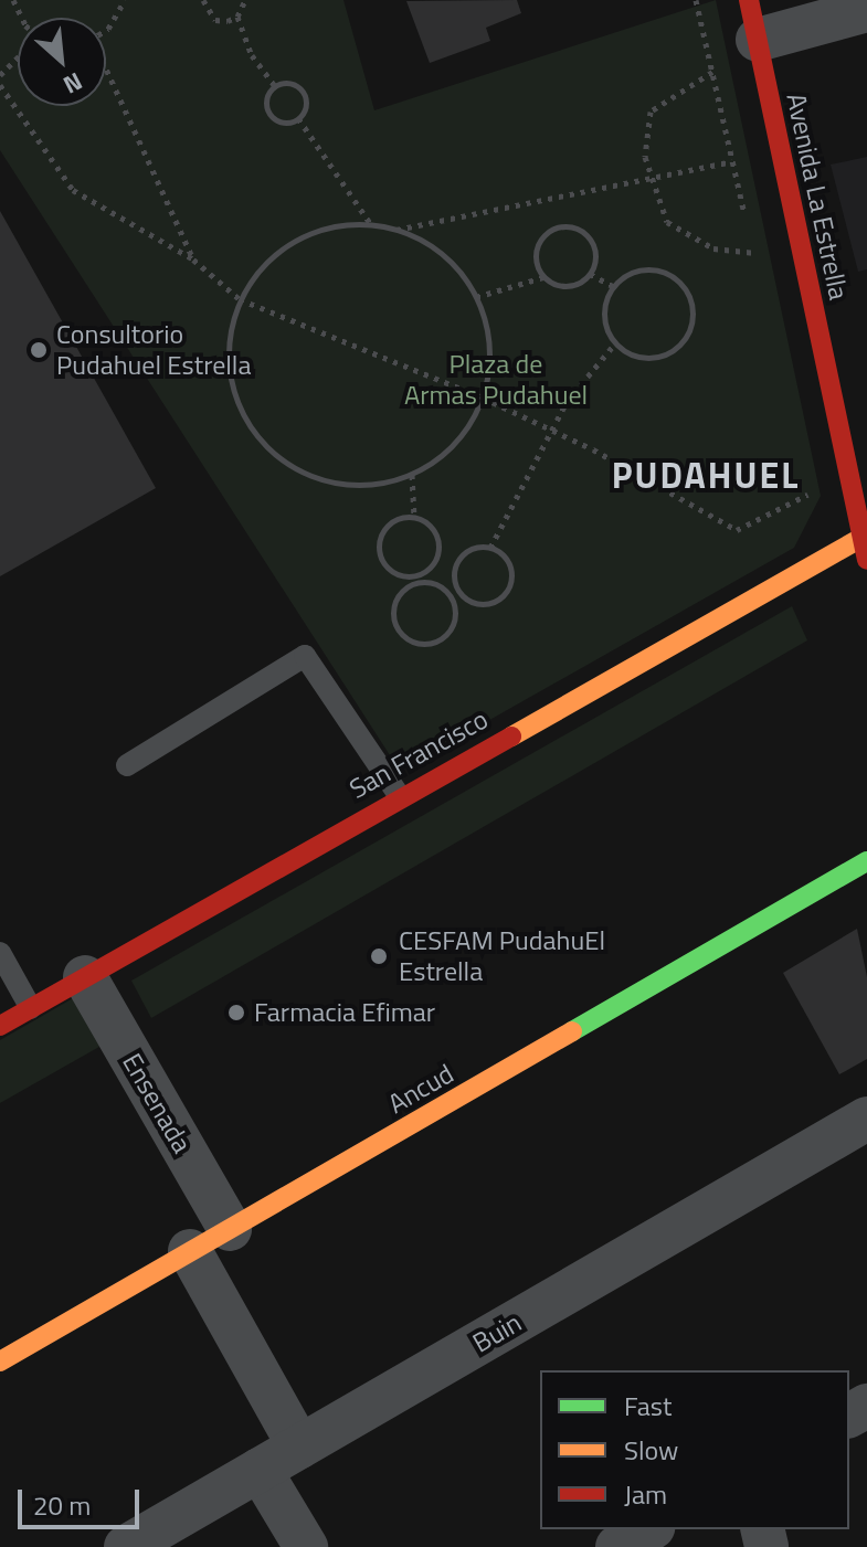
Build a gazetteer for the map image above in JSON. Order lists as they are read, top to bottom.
{
  "streets": {
    "main road": ["Avenida La Estrella", "San Francisco", "Ancud"],
    "street": ["Ensenada", "Buin"]
  },
  "crossings": [
    ["Avenida La Estrella", "San Francisco"],
    ["San Francisco", "Ensenada"],
    ["Ancud", "Ensenada"]
  ],
  "districts": ["PUDAHUEL"],
  "parks": ["Plaza de Armas Pudahuel"],
  "places": ["Consultorio Pudahuel Estrella", "CESFAM PudahuEl Estrella", "Farmacia Efimar"],
  "legend": ["Fast", "Slow", "Jam"],
  "scale_bar": "20 m",
  "north": "bottom right"
}
